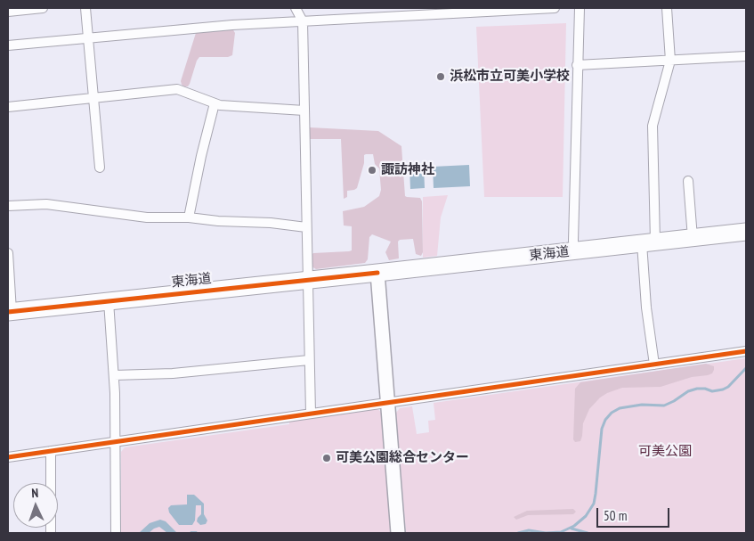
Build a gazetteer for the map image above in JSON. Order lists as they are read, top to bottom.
{
  "streets": {
    "highway": ["東海道"]
  },
  "parks": ["可美公園"],
  "places": ["浜松市立可美小学校", "諏訪神社", "可美公園総合センター"],
  "scale_bar": "50 m",
  "north": "top"
}
